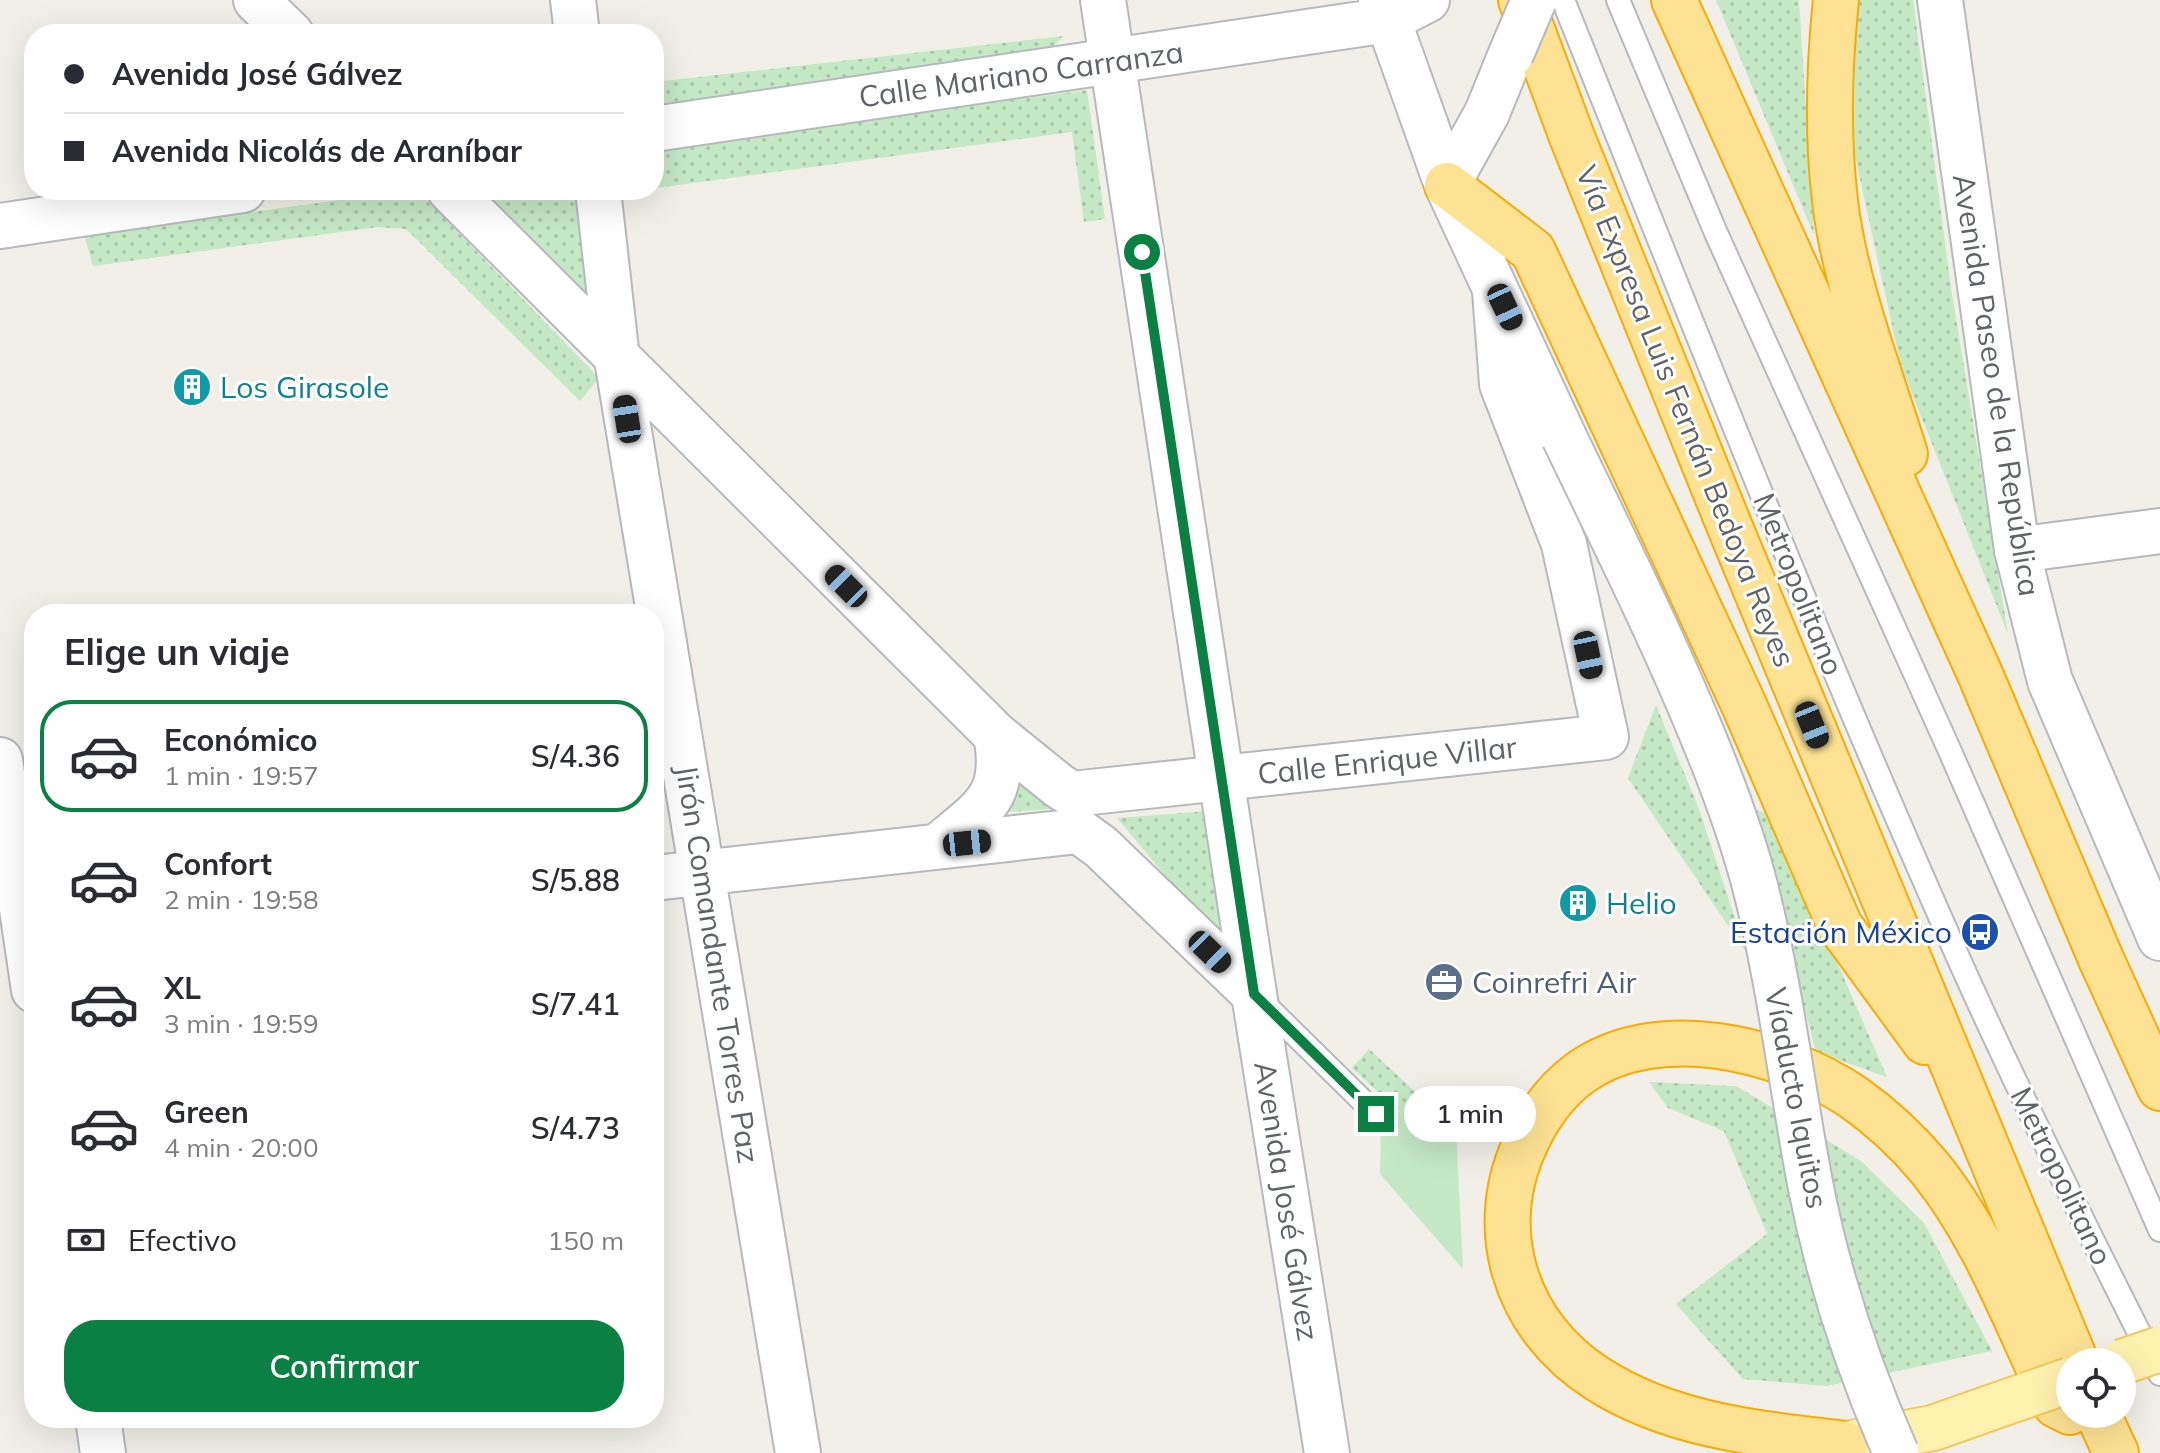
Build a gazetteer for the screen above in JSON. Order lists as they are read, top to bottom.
{
  "streets": {
    "highway": ["Vía Expresa Luis Fernán Bedoya Reyes"],
    "street": [
      "Calle Mariano Carranza",
      "Avenida Paseo de la República",
      "Calle Enrique Villar",
      "Jirón Comandante Torres Paz",
      "Víaducto Iquitos",
      "Avenida José Gálvez"
    ],
    "lane": ["Metropolitano"]
  },
  "crossings": [
    ["Calle Mariano Carranza", "Avenida José Gálvez"],
    ["Calle Enrique Villar", "Jirón Comandante Torres Paz"],
    ["Calle Enrique Villar", "Víaducto Iquitos"],
    ["Calle Enrique Villar", "Avenida José Gálvez"]
  ],
  "places": {
    "building": ["Los Girasole", "Helio"],
    "bus stop": ["Estación México"],
    "office": ["Coinrefri Air"]
  },
  "page": {
    "banner": ["Avenida José Gálvez", "Avenida Nicolás de Araníbar"],
    "heading": "Elige un viaje",
    "list": [
      {
        "name": "Económico",
        "note": "1 min · 19:57",
        "value": "S/4.36"
      },
      {
        "name": "Confort",
        "note": "2 min · 19:58",
        "value": "S/5.88"
      },
      {
        "name": "XL",
        "note": "3 min · 19:59",
        "value": "S/7.41"
      },
      {
        "name": "Green",
        "note": "4 min · 20:00",
        "value": "S/4.73"
      }
    ],
    "bubble": "1 min",
    "pay": ["Efectivo", "150 m"],
    "buttons": "Confirmar"
  }
}
